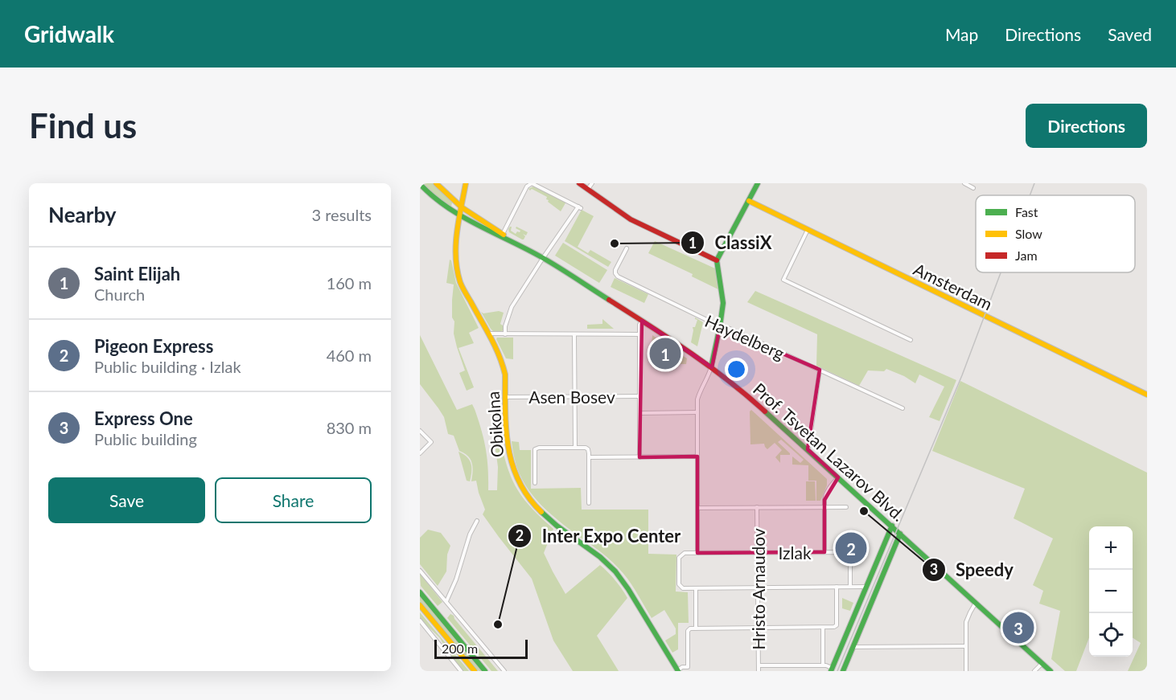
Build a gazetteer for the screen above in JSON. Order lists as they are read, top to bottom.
{
  "streets": {
    "main road": ["Amsterdam", "Obikolna", "Prof. Tsvetan Lazarov Blvd."],
    "street": [
      "Haydelberg",
      "Asen Bosev",
      "Izlak",
      "Hristo Arnaudov"
    ]
  },
  "crossings": [
    ["Asen Bosev", "Obikolna"],
    ["Obikolna", "Prof. Tsvetan Lazarov Blvd."],
    ["Izlak", "Hristo Arnaudov"]
  ],
  "places": ["ClassiX", "Speedy", "Inter Expo Center"],
  "legend": ["Fast", "Slow", "Jam"],
  "scale_bar": "200 m",
  "page": {
    "header": "Gridwalk",
    "nav": ["Map", "Directions", "Saved"],
    "buttons": [
      "Directions",
      ["Save", "Share"]
    ],
    "title": "Find us",
    "heading": ["Nearby", "3 results"],
    "list": [
      {
        "mark": "1",
        "name": "Saint Elijah",
        "note": "Church",
        "value": "160 m"
      },
      {
        "mark": "2",
        "name": "Pigeon Express",
        "note": "Public building · Izlak",
        "value": "460 m"
      },
      {
        "mark": "3",
        "name": "Express One",
        "note": "Public building",
        "value": "830 m"
      }
    ],
    "pins": ["1", "2", "3"],
    "map_buttons": ["+", "−"],
    "scale": "200 m"
  }
}
